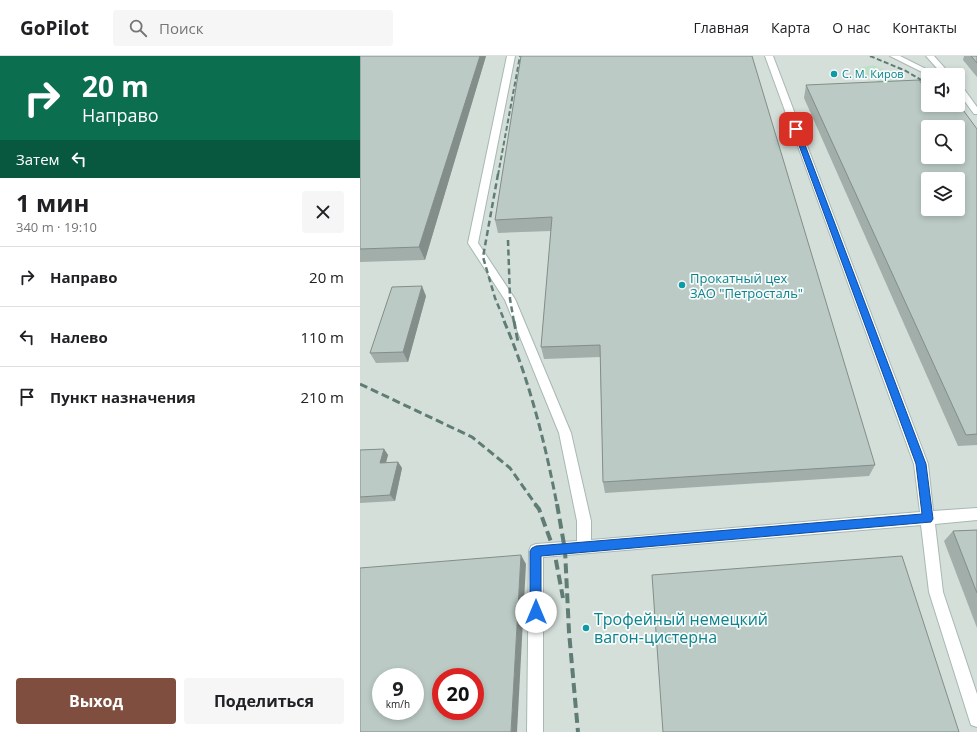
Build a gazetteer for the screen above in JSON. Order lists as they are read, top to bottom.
{
  "places": ["С. М. Киров", "Прокатный цех ЗАО \"Петросталь\"", "Трофейный немецкий вагон-цистерна"],
  "page": {
    "header": "GoPilot",
    "search": "Поиск",
    "nav": [
      "Главная",
      "Карта",
      "О нас",
      "Контакты"
    ],
    "turn": ["20 m", "Направо"],
    "then": "Затем",
    "heading": ["1 мин", "340 m · 19:10"],
    "list": [
      {
        "name": "Направо",
        "value": "20 m"
      },
      {
        "name": "Налево",
        "value": "110 m"
      },
      {
        "name": "Пункт назначения",
        "value": "210 m"
      }
    ],
    "speed": "9 km/h",
    "limit": "20",
    "buttons": ["Выход", "Поделиться"]
  }
}
